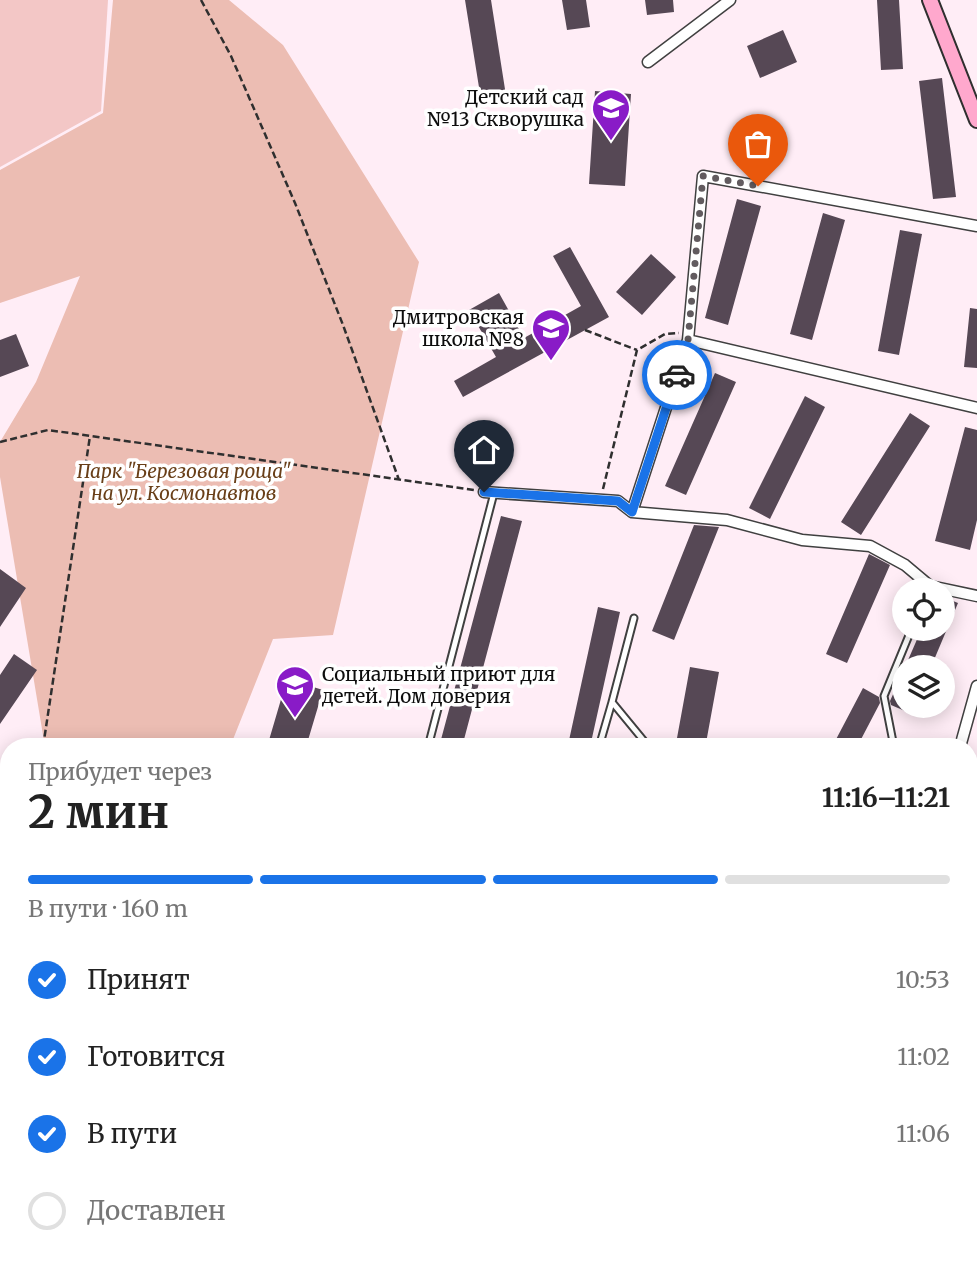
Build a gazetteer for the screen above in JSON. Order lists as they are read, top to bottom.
{
  "parks": ["Парк \"Березовая роща\" на ул. Космонавтов"],
  "places": {
    "school or university": ["Детский сад №13 Скворушка", "Дмитровская школа №8", "Социальный приют для детей. Дом доверия"]
  },
  "page": {
    "heading": ["2 мин", "Прибудет через", "11:16–11:21"],
    "bar": "В пути · 160 m",
    "list": [
      ["Принят", "10:53"],
      ["Готовится", "11:02"],
      ["В пути", "11:06"],
      "Доставлен"
    ]
  }
}
